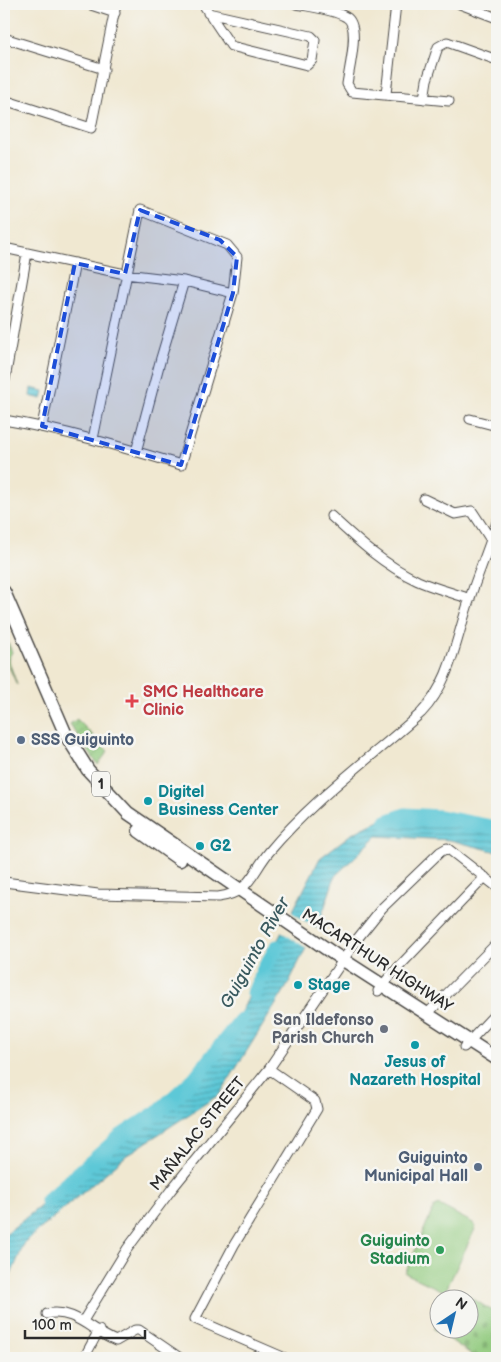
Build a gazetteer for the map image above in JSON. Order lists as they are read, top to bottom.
{
  "streets": {
    "highway": ["1", "MACARTHUR HIGHWAY"],
    "street": ["MAÑALAC STREET"]
  },
  "crossings": [
    ["MACARTHUR HIGHWAY", "MAÑALAC STREET"]
  ],
  "water": ["Guiguinto River"],
  "places": {
    "health": ["SMC Healthcare Clinic"],
    "other": [
      "SSS Guiguinto",
      "Digitel Business Center",
      "G2",
      "Stage",
      "San Ildefonso Parish Church",
      "Jesus of Nazareth Hospital",
      "Guiguinto Municipal Hall",
      "Guiguinto Stadium"
    ]
  },
  "scale_bar": "100 m",
  "north": "top right"
}
